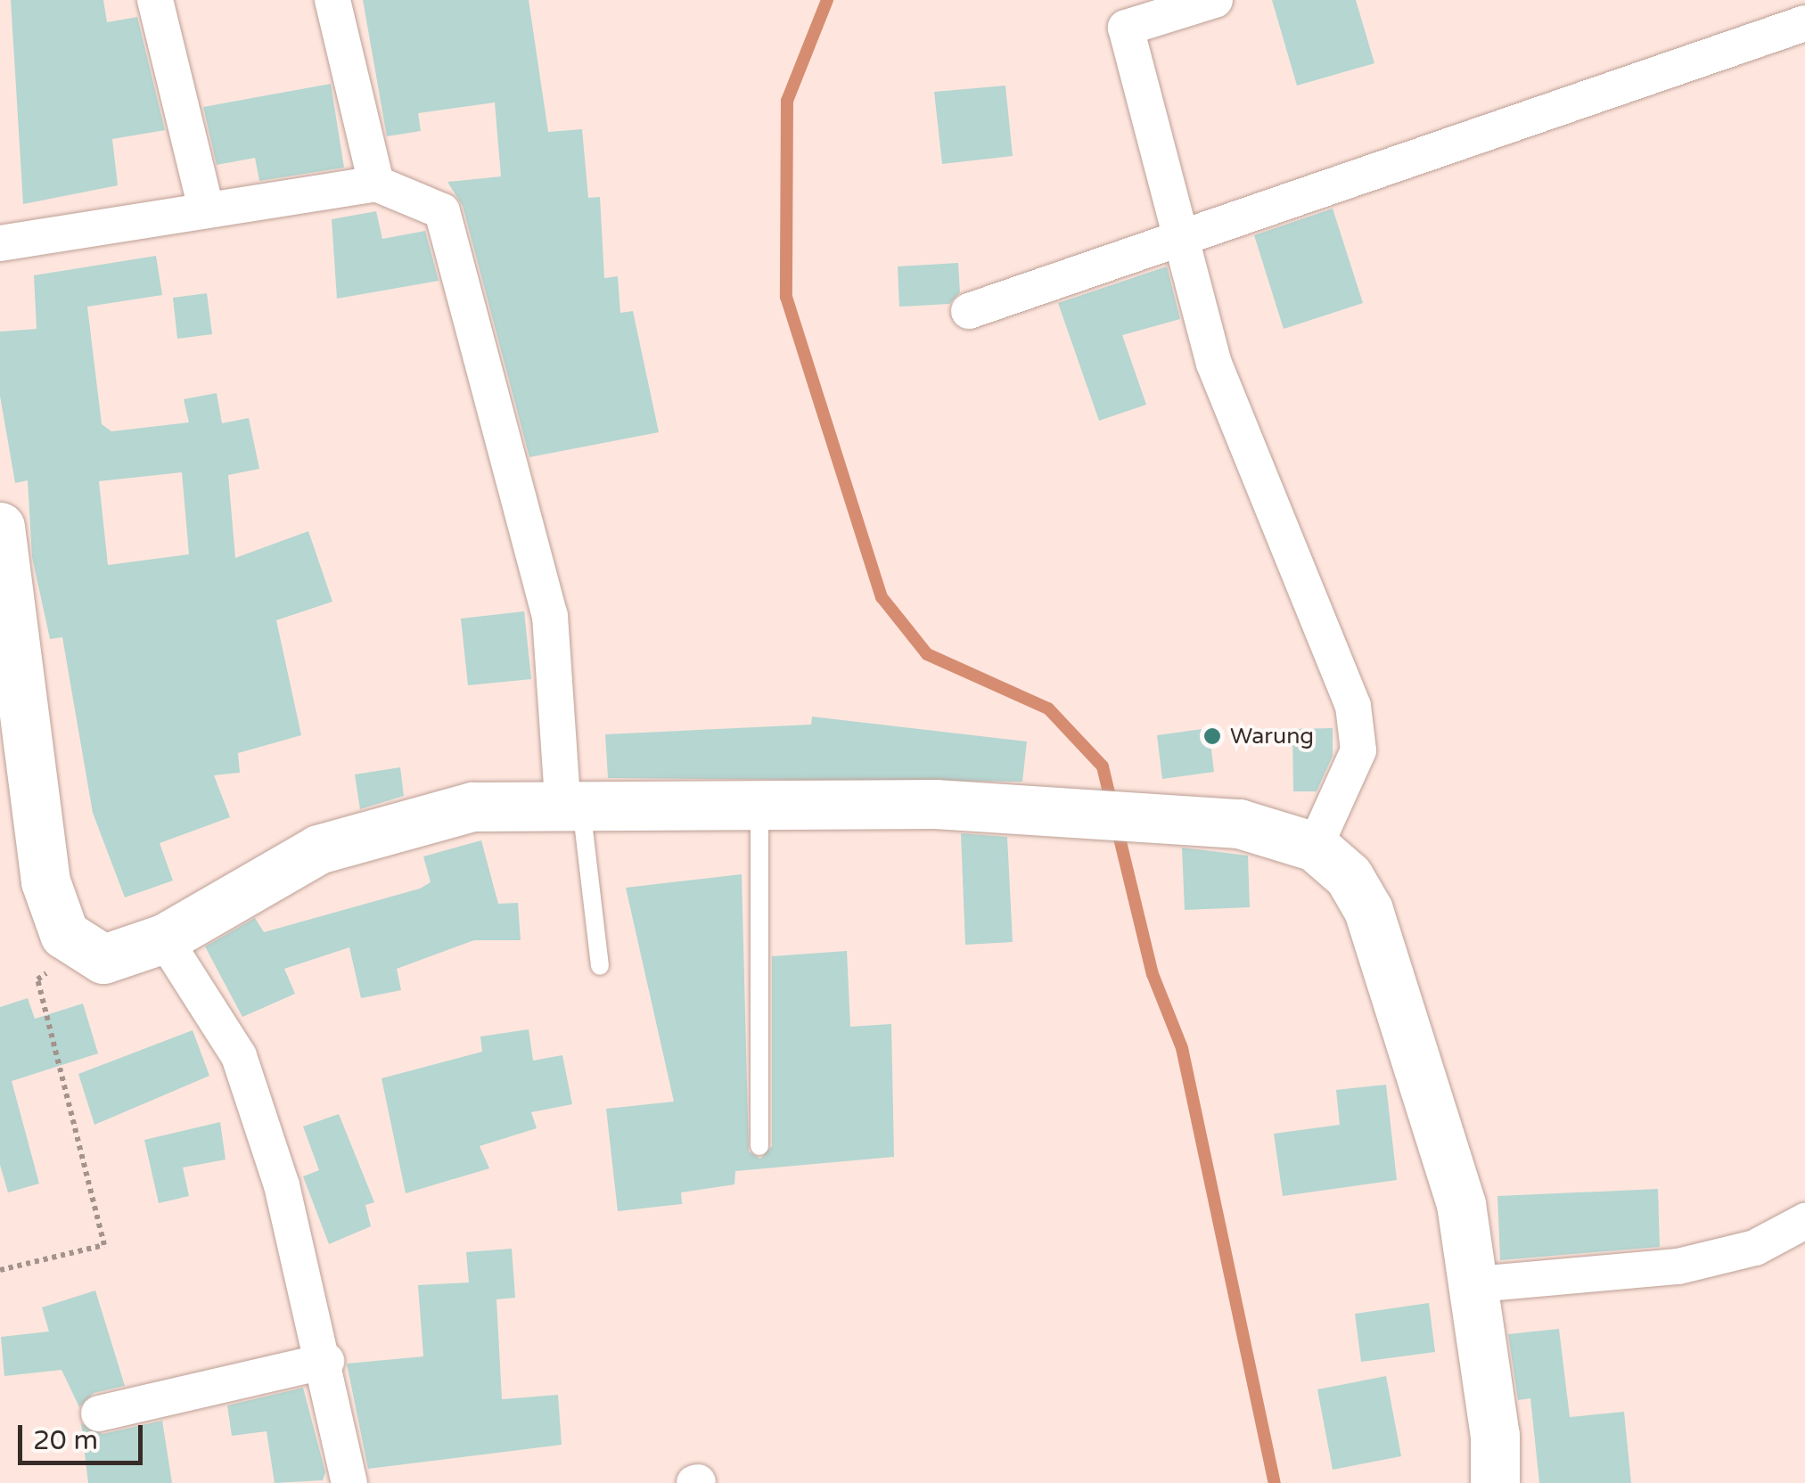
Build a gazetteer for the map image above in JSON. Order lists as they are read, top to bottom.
{
  "places": ["Warung"],
  "scale_bar": "20 m"
}
